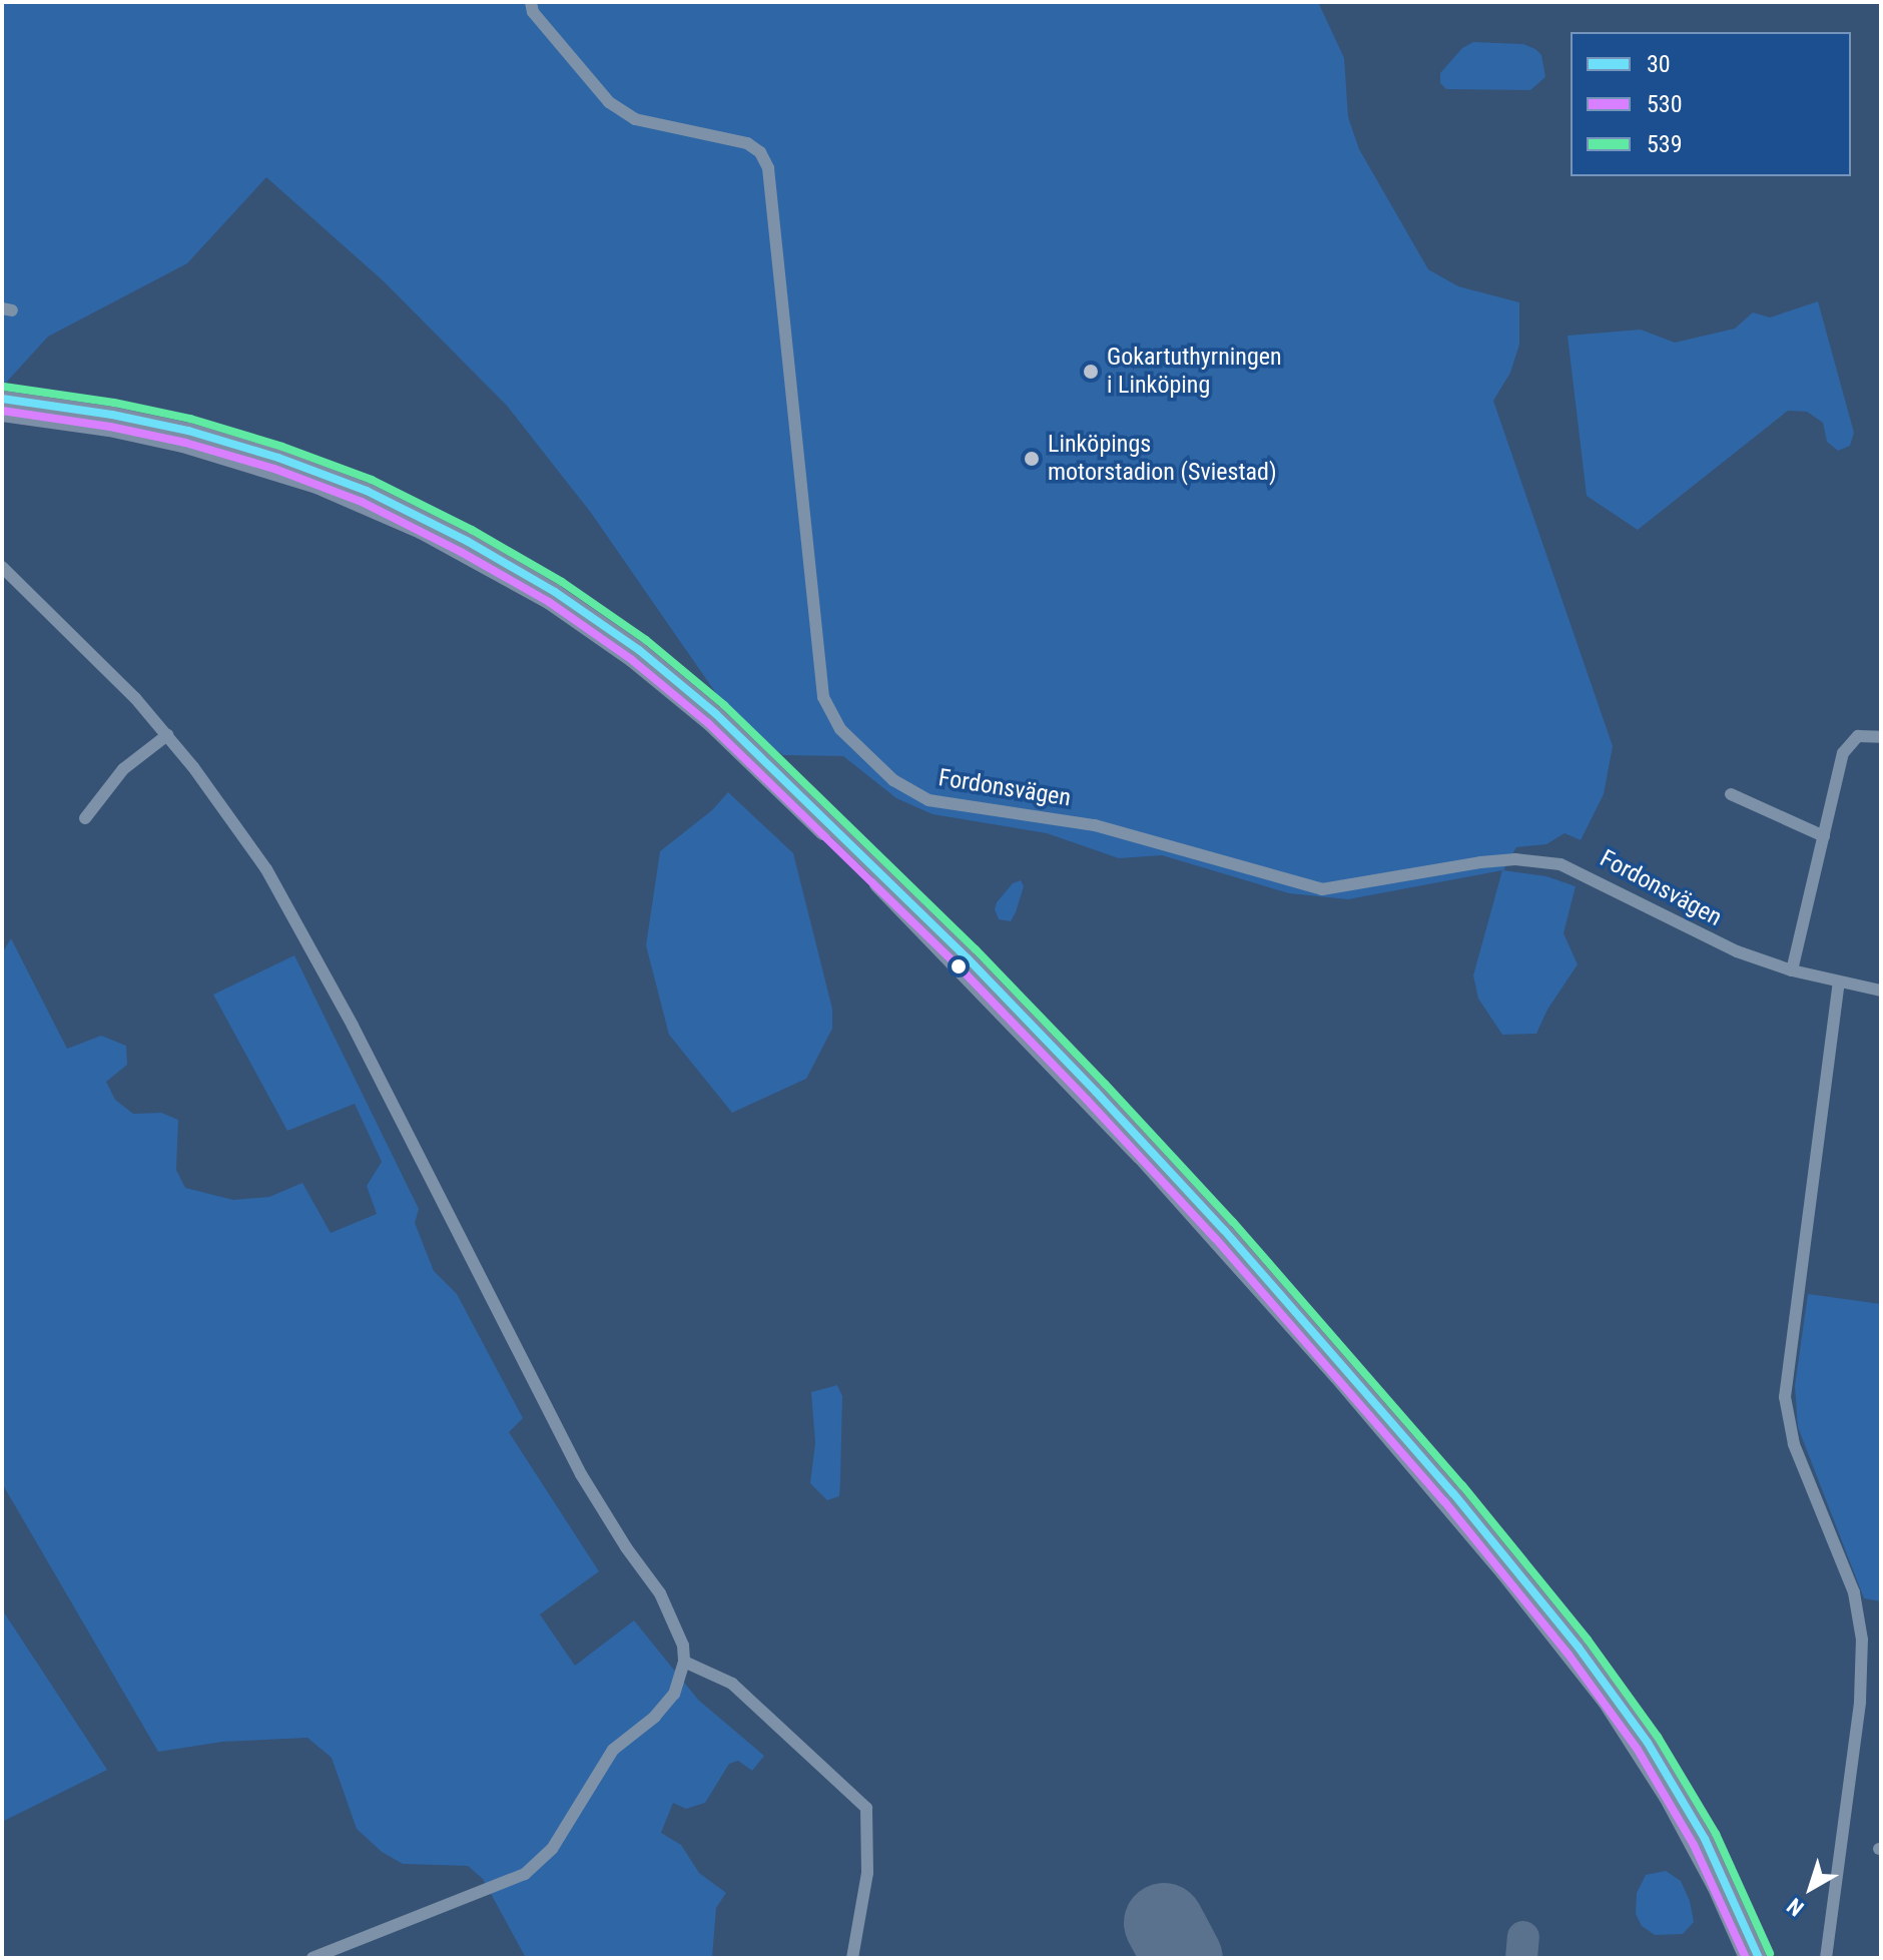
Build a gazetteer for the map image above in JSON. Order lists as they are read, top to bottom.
{
  "streets": {
    "street": ["Fordonsvägen"]
  },
  "places": ["Gokartuthyrningen i Linköping", "Linköpings motorstadion (Sviestad)"],
  "lines": ["transit line 539", "transit line 30", "transit line 530"],
  "legend": ["30", "530", "539"],
  "north": "bottom left"
}
